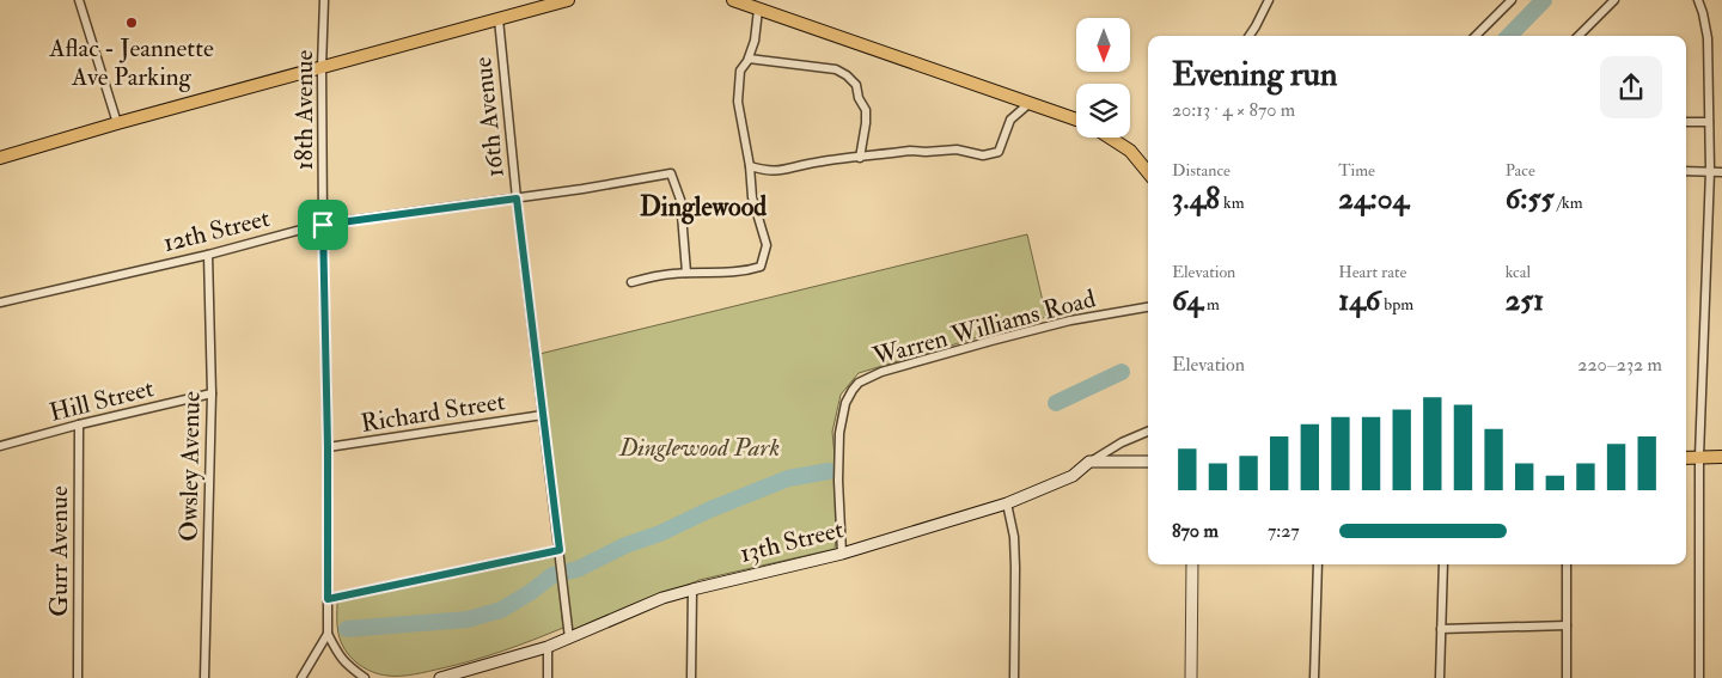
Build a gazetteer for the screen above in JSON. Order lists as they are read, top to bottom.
{
  "streets": {
    "main road": ["13th Street"],
    "street": [
      "18th Avenue",
      "16th Avenue",
      "12th Street",
      "Warren Williams Road",
      "Hill Street",
      "Richard Street",
      "Owsley Avenue",
      "Gurr Avenue"
    ]
  },
  "crossings": [
    ["18th Avenue", "12th Street"],
    ["18th Avenue", "Richard Street"],
    ["16th Avenue", "12th Street"],
    ["16th Avenue", "Richard Street"],
    ["16th Avenue", "13th Street"],
    ["12th Street", "Owsley Avenue"],
    ["Warren Williams Road", "13th Street"],
    ["Hill Street", "Owsley Avenue"],
    ["Hill Street", "Gurr Avenue"]
  ],
  "districts": ["Dinglewood"],
  "parks": ["Dinglewood Park"],
  "places": ["Aflac - Jeannette Ave Parking"],
  "north": "bottom",
  "page": {
    "heading": ["Evening run", "20:13 · 4 × 870 m"],
    "stats": [
      ["Distance", "3.48 km"],
      ["Time", "24:04"],
      ["Pace", "6:55 /km"],
      ["Elevation", "64 m"],
      ["Heart rate", "146 bpm"],
      ["kcal", "251"]
    ],
    "chart": ["Elevation", "220–232 m"],
    "list": [
      {
        "name": "870 m",
        "note": "7:27"
      }
    ]
  }
}
